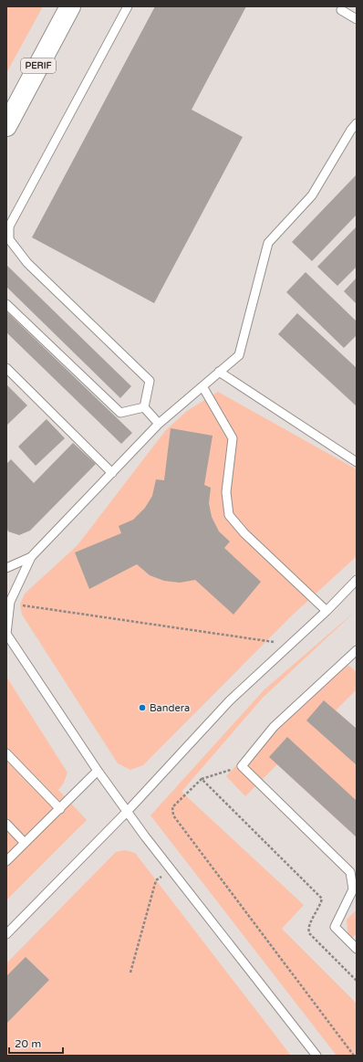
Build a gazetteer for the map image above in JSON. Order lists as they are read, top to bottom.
{
  "streets": {
    "main road": ["PERIF"]
  },
  "places": ["Bandera"],
  "scale_bar": "20 m"
}
